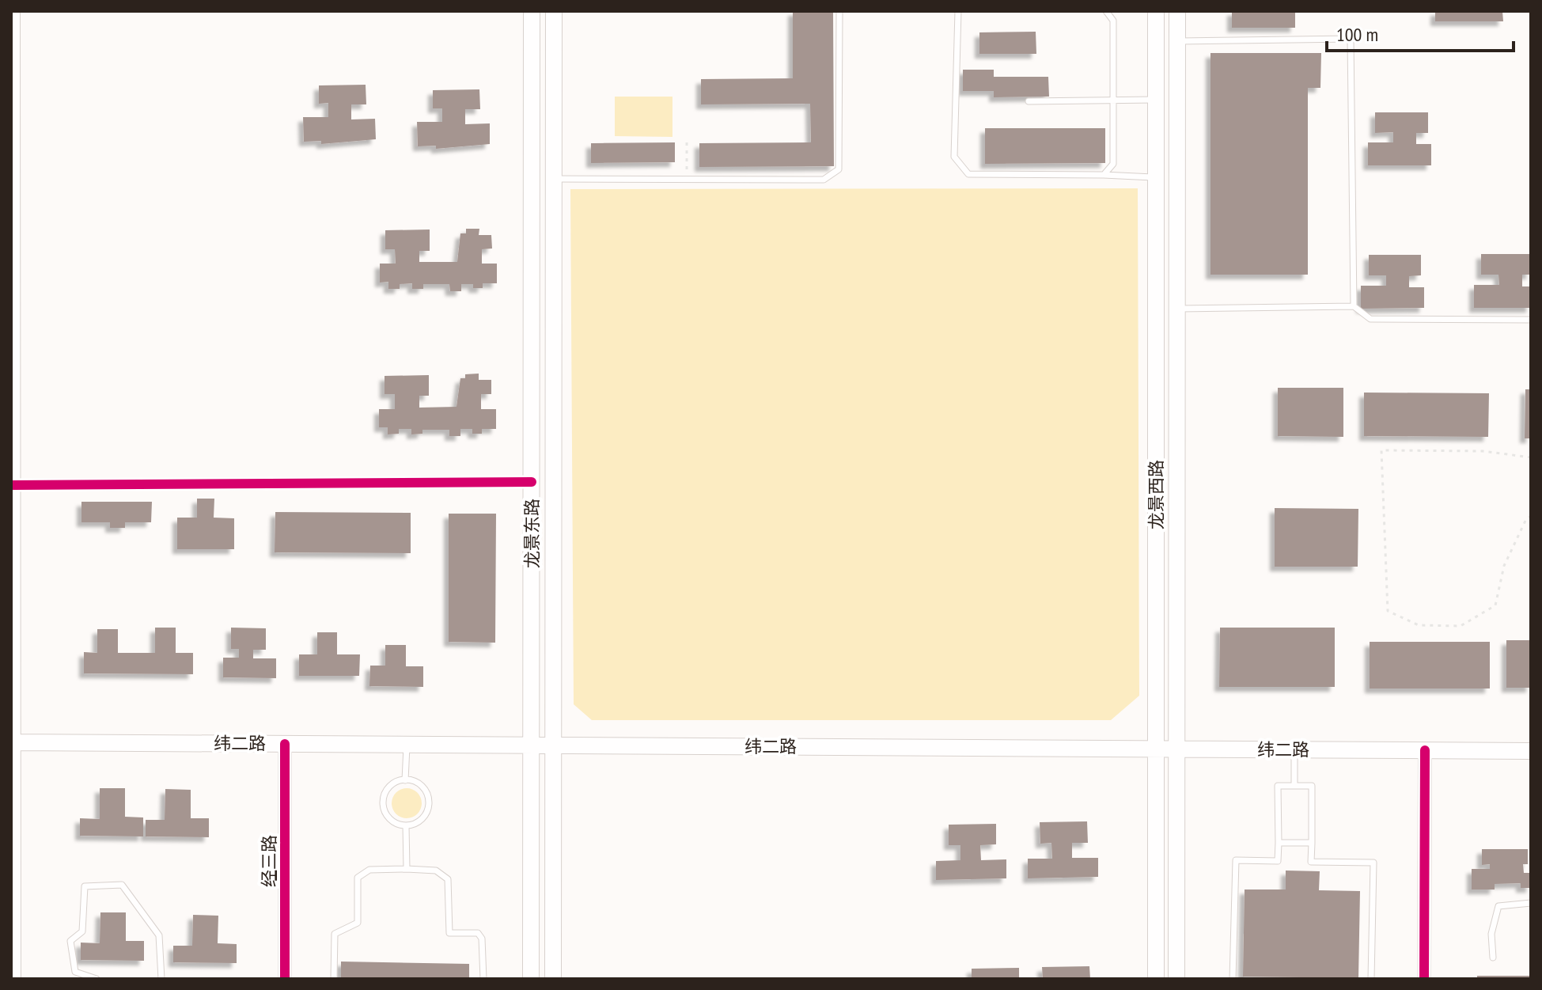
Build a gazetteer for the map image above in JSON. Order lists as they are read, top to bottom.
{
  "streets": {
    "main road": ["龙景西路", "龙景东路", "纬二路"],
    "street": ["经三路"]
  },
  "crossings": [
    ["龙景西路", "纬二路"],
    ["龙景东路", "纬二路"],
    ["纬二路", "经三路"]
  ],
  "scale_bar": "100 m"
}
